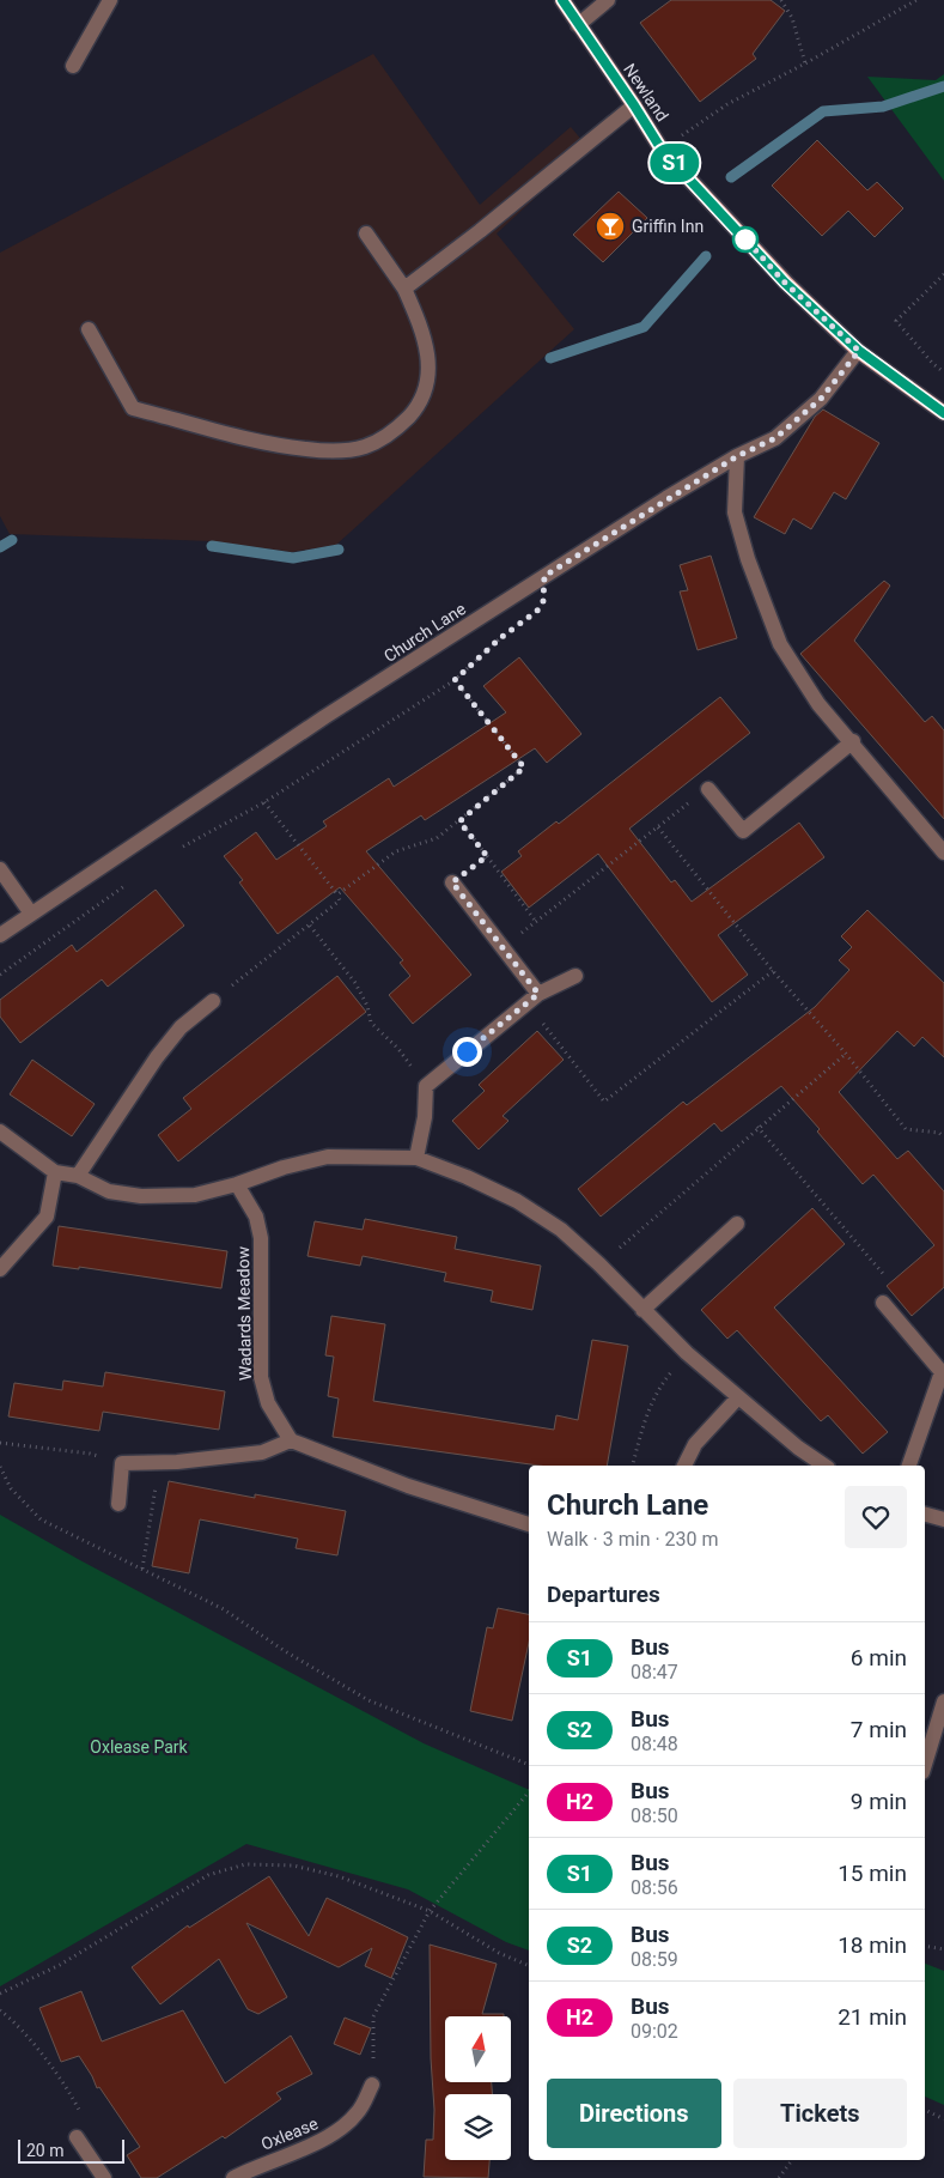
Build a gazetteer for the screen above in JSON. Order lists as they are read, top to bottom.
{
  "streets": {
    "main road": ["Newland"],
    "street": ["Church Lane", "Wadards Meadow", "Oxlease"]
  },
  "crossings": [
    ["Newland", "Church Lane"]
  ],
  "parks": ["Oxlease Park"],
  "places": {
    "bar": ["Griffin Inn"]
  },
  "lines": ["bus line S1"],
  "scale_bar": "20 m",
  "north": "top",
  "page": {
    "on_map": "S1",
    "heading": [
      ["Church Lane", "Walk · 3 min · 230 m"],
      "Departures"
    ],
    "list": [
      {
        "mark": "S1",
        "name": "Bus",
        "note": "08:47",
        "value": "6 min"
      },
      {
        "mark": "S2",
        "name": "Bus",
        "note": "08:48",
        "value": "7 min"
      },
      {
        "mark": "H2",
        "name": "Bus",
        "note": "08:50",
        "value": "9 min"
      },
      {
        "mark": "S1",
        "name": "Bus",
        "note": "08:56",
        "value": "15 min"
      },
      {
        "mark": "S2",
        "name": "Bus",
        "note": "08:59",
        "value": "18 min"
      },
      {
        "mark": "H2",
        "name": "Bus",
        "note": "09:02",
        "value": "21 min"
      }
    ],
    "buttons": ["Directions", "Tickets"],
    "scale": "20 m"
  }
}
